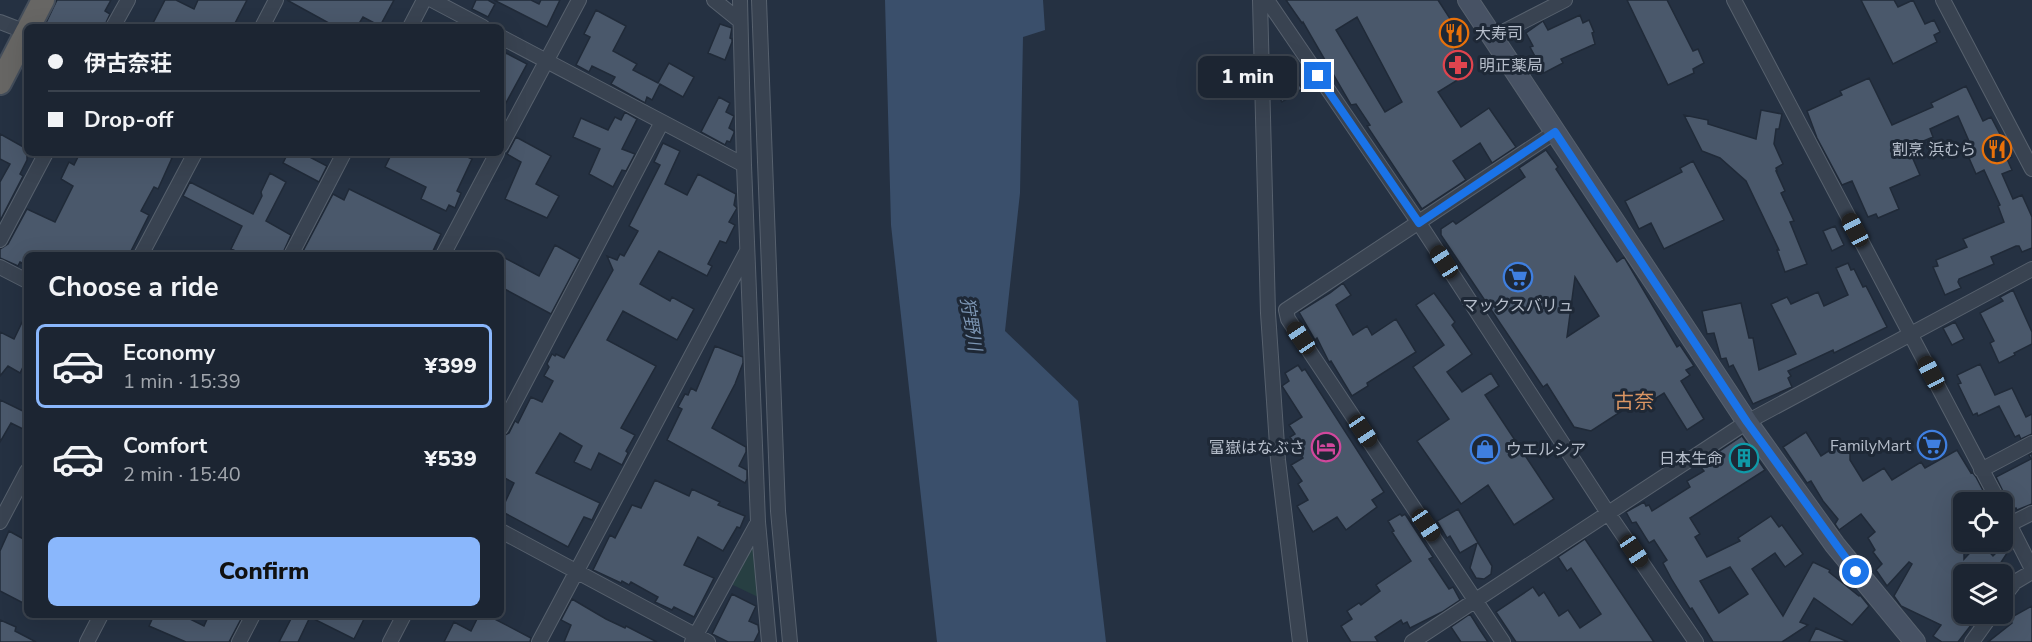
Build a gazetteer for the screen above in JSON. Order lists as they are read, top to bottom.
{
  "districts": ["古奈"],
  "water": ["狩野川"],
  "places": {
    "restaurant": ["大寿司", "割烹 浜むら"],
    "pharmacy": ["明正薬局"],
    "supermarket": ["マックスバリュ", "FamilyMart"],
    "hotel": ["富嶽はなぶさ"],
    "shop": ["ウエルシア"],
    "building": ["日本生命"]
  },
  "page": {
    "banner": ["伊古奈荘", "Drop-off"],
    "bubble": "1 min",
    "heading": "Choose a ride",
    "list": [
      {
        "name": "Economy",
        "note": "1 min · 15:39",
        "value": "¥399"
      },
      {
        "name": "Comfort",
        "note": "2 min · 15:40",
        "value": "¥539"
      }
    ],
    "buttons": "Confirm"
  }
}
